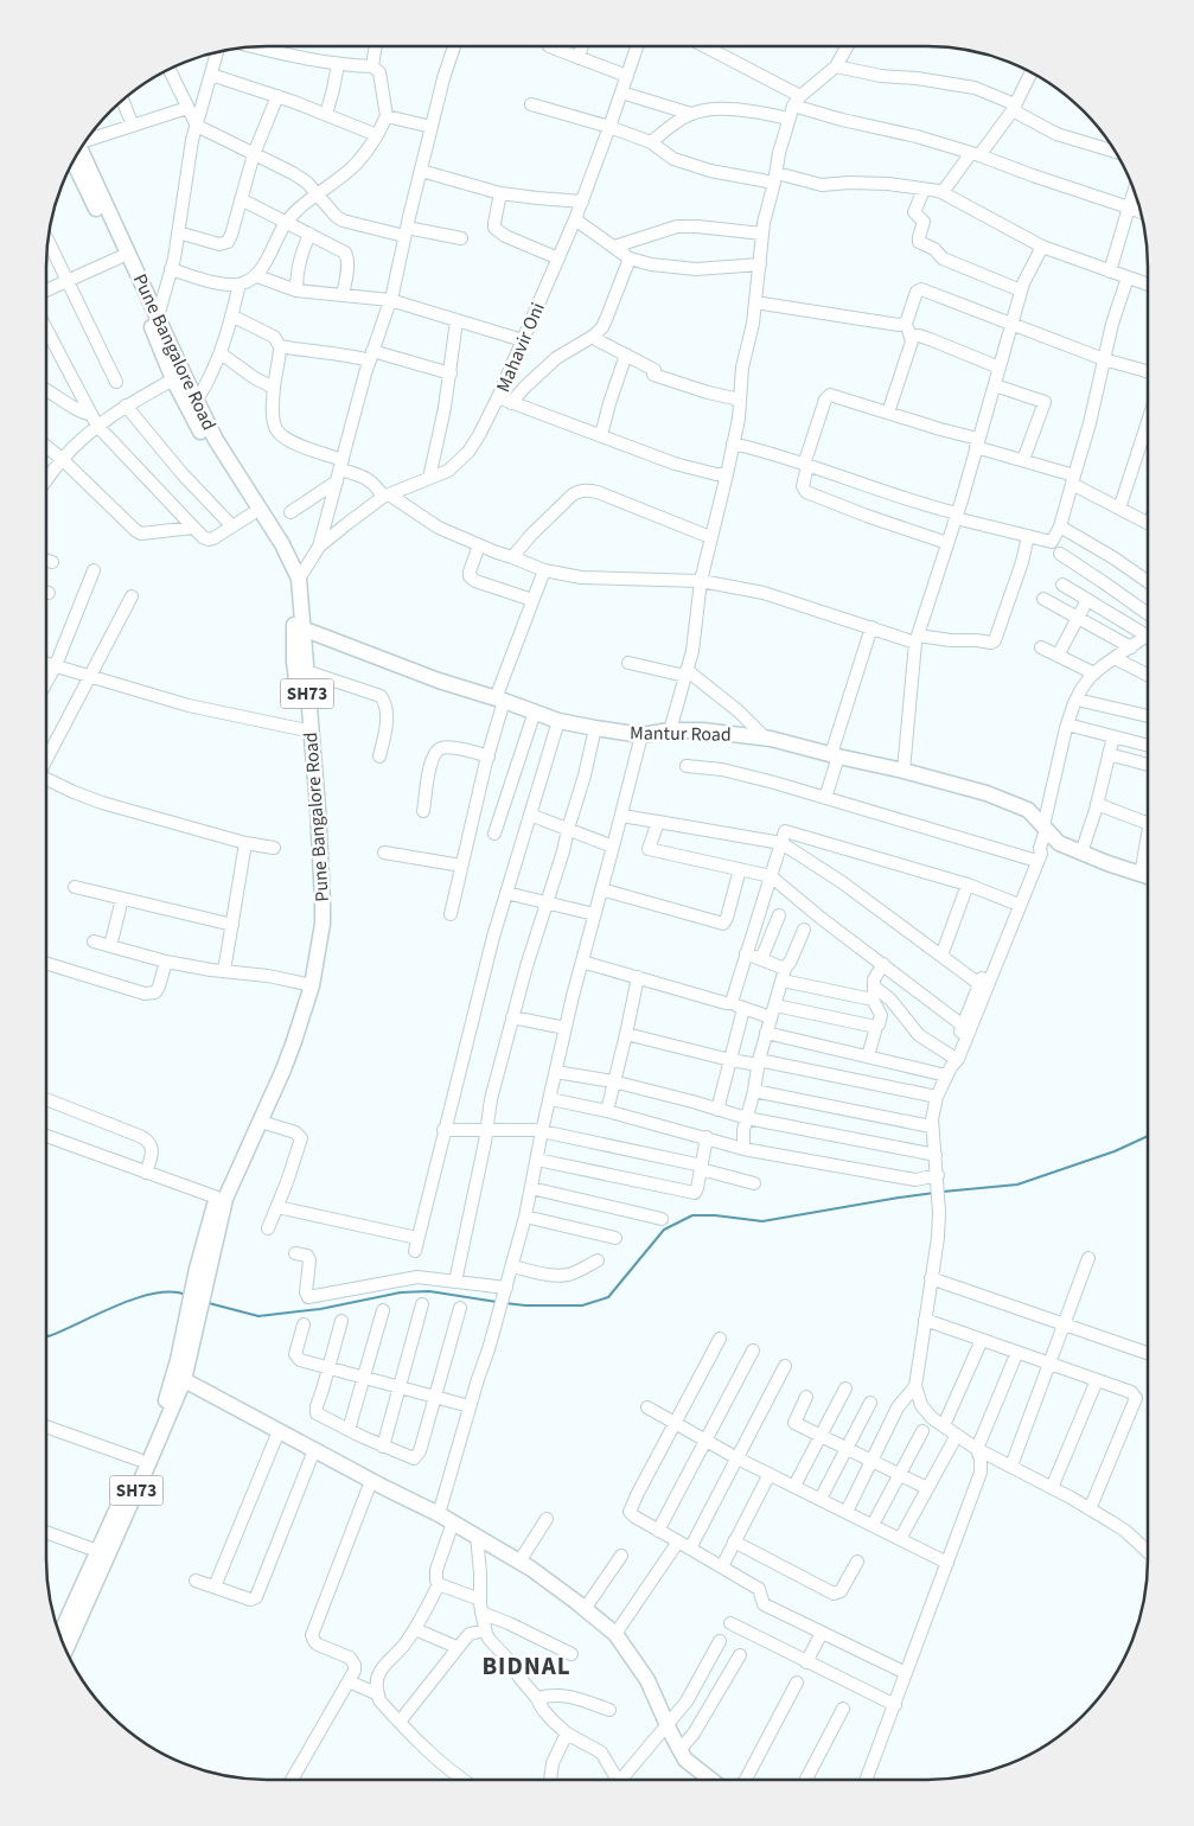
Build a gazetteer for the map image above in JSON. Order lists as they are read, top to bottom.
{
  "streets": {
    "main road": ["Pune Bangalore Road", "SH73", "Mantur Road"],
    "street": ["Mahavir Oni"]
  },
  "crossings": [
    ["Mahavir Oni", "Pune Bangalore Road"],
    ["Pune Bangalore Road", "SH73"],
    ["Pune Bangalore Road", "Mantur Road"]
  ],
  "districts": ["BIDNAL"]
}
